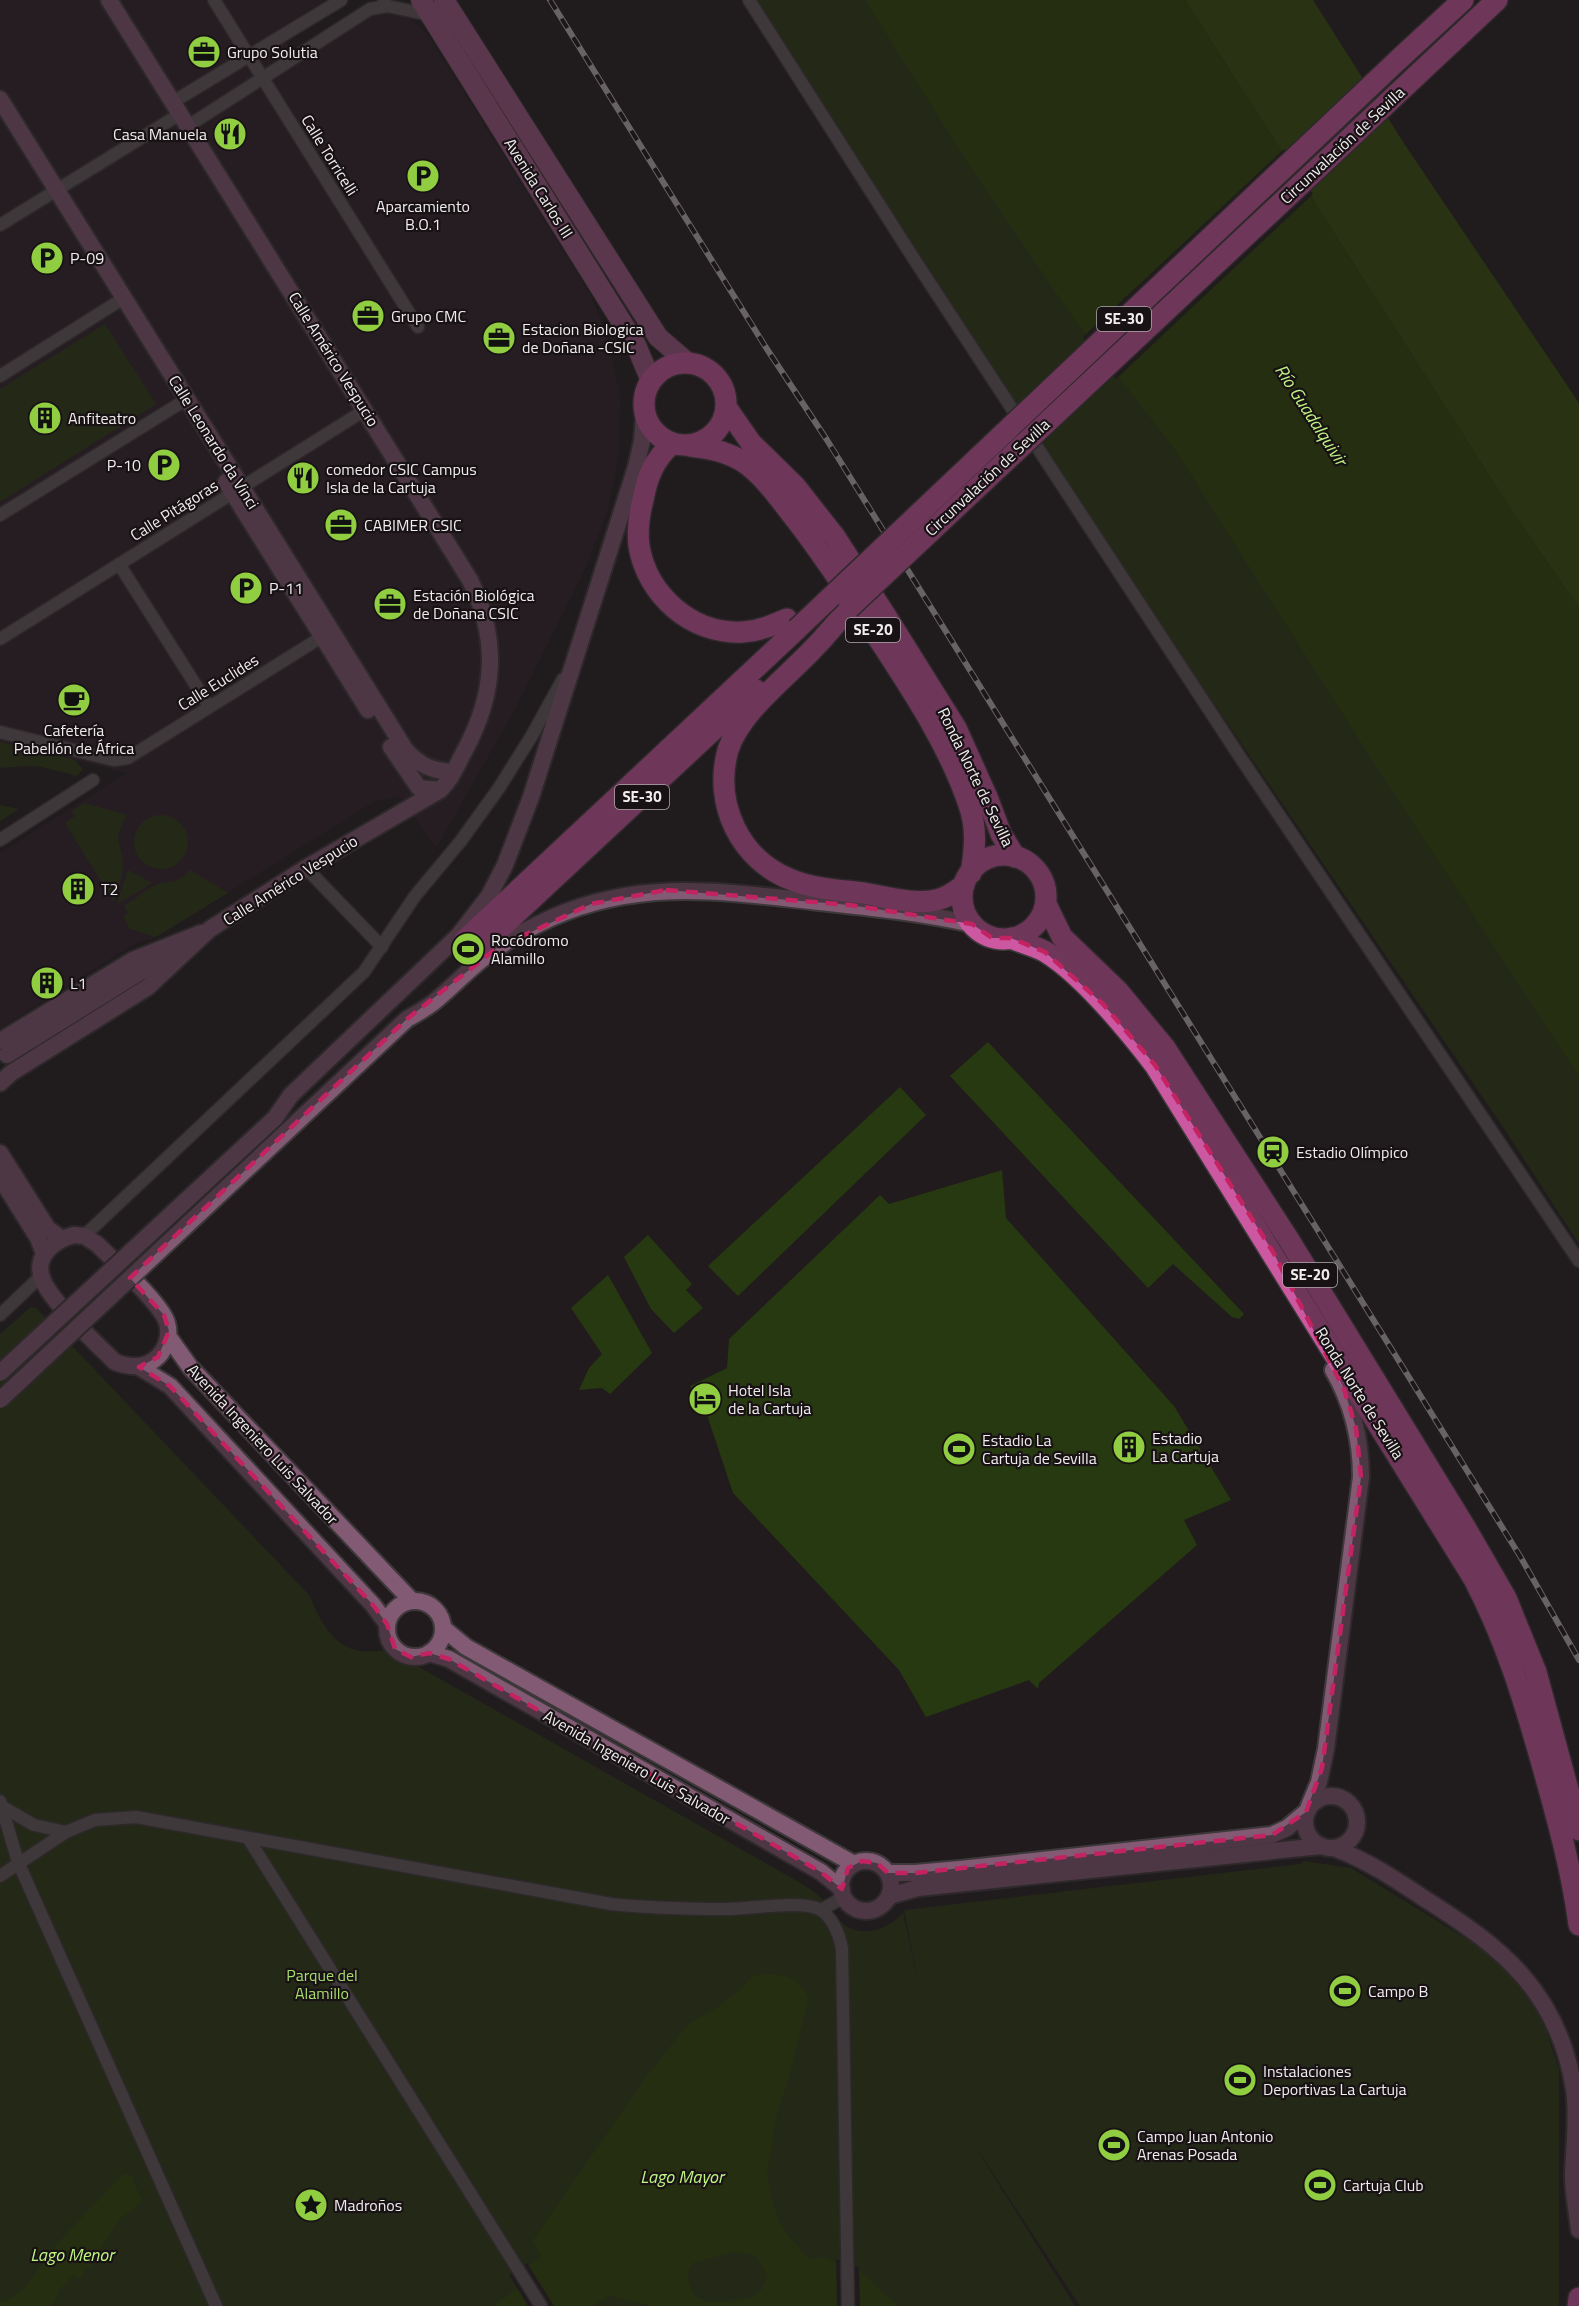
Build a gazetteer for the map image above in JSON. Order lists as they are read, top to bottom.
{
  "streets": {
    "highway": [
      "Circunvalación de Sevilla",
      "SE-30",
      "SE-20",
      "Ronda Norte de Sevilla"
    ],
    "main road": ["Avenida Carlos III"],
    "street": [
      "Calle Torricelli",
      "Calle Américo Vespucio",
      "Calle Leonardo da Vinci",
      "Calle Pitágoras",
      "Calle Euclides",
      "Avenida Ingeniero Luis Salvador"
    ]
  },
  "crossings": [
    ["Avenida Carlos III", "Ronda Norte de Sevilla"],
    ["Calle Américo Vespucio", "Calle Leonardo da Vinci"],
    ["Calle Américo Vespucio", "Calle Pitágoras"],
    ["Calle Leonardo da Vinci", "Calle Pitágoras"],
    ["Calle Leonardo da Vinci", "Calle Euclides"]
  ],
  "water": ["Río Guadalquivir", "Lago Mayor", "Lago Menor"],
  "parks": ["Parque del Alamillo"],
  "places": {
    "office": [
      "Grupo Solutia",
      "Grupo CMC",
      "Estacion Biologica de Doñana -CSIC",
      "CABIMER CSIC",
      "Estación Biológica de Doñana CSIC"
    ],
    "restaurant": ["Casa Manuela", "comedor CSIC Campus Isla de la Cartuja"],
    "parking": [
      "Aparcamiento B.O.1",
      "P-09",
      "P-10",
      "P-11"
    ],
    "building": [
      "Anfiteatro",
      "T2",
      "L1",
      "Estadio La Cartuja"
    ],
    "cafe": ["Cafetería Pabellón de África"],
    "sports": [
      "Rocódromo Alamillo",
      "Estadio La Cartuja de Sevilla",
      "Campo B",
      "Instalaciones Deportivas La Cartuja",
      "Campo Juan Antonio Arenas Posada",
      "Cartuja Club"
    ],
    "station": ["Estadio Olímpico"],
    "hotel": ["Hotel Isla de la Cartuja"],
    "place": ["Madroños"]
  }
}
